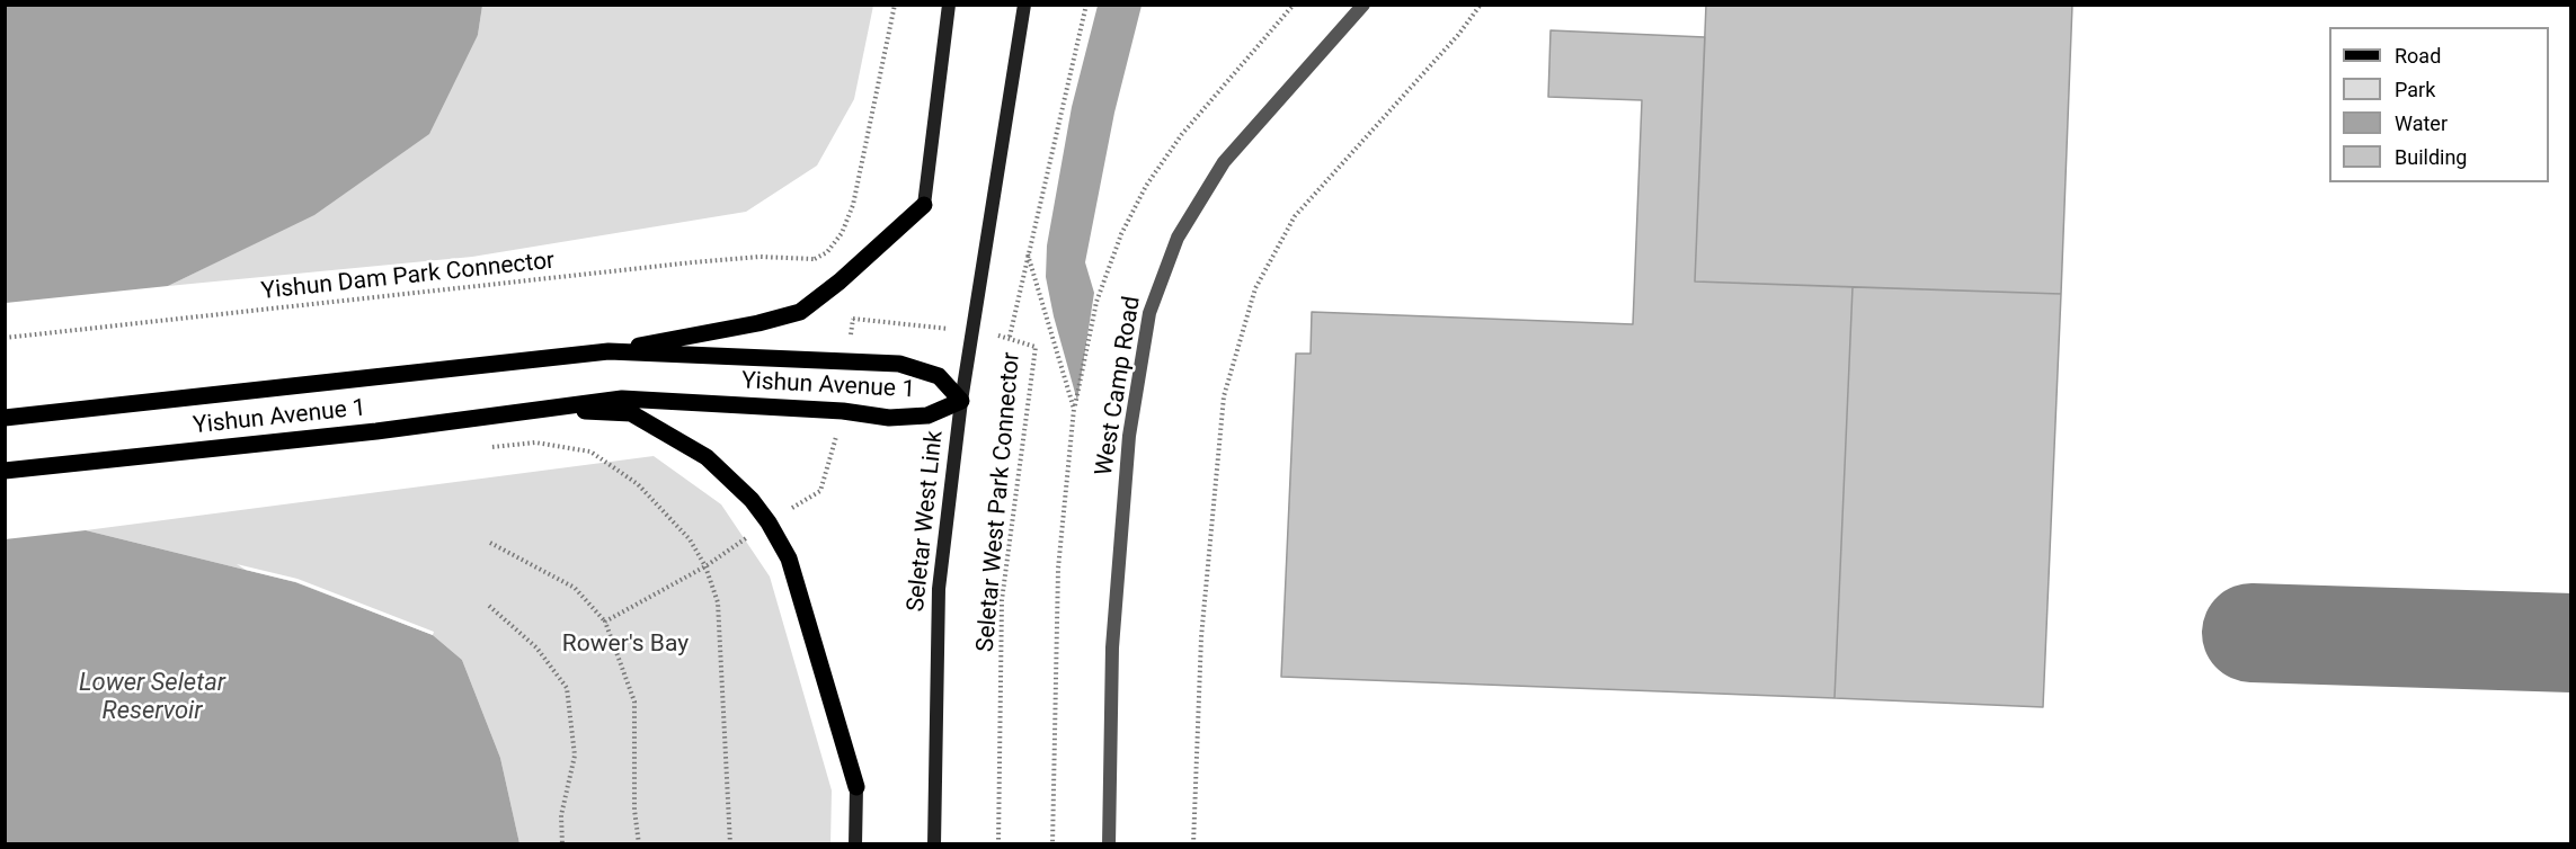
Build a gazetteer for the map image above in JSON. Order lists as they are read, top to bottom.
{
  "streets": {
    "main road": ["Yishun Avenue 1", "Seletar West Link"],
    "street": ["West Camp Road"],
    "path": ["Yishun Dam Park Connector", "Seletar West Park Connector"]
  },
  "crossings": [
    ["Yishun Avenue 1", "Seletar West Park Connector"],
    ["Yishun Avenue 1", "Seletar West Link"],
    ["Seletar West Park Connector", "Seletar West Link"]
  ],
  "water": ["Lower Seletar Reservoir"],
  "parks": ["Rower's Bay"],
  "legend": [
    "Road",
    "Park",
    "Water",
    "Building"
  ]
}
